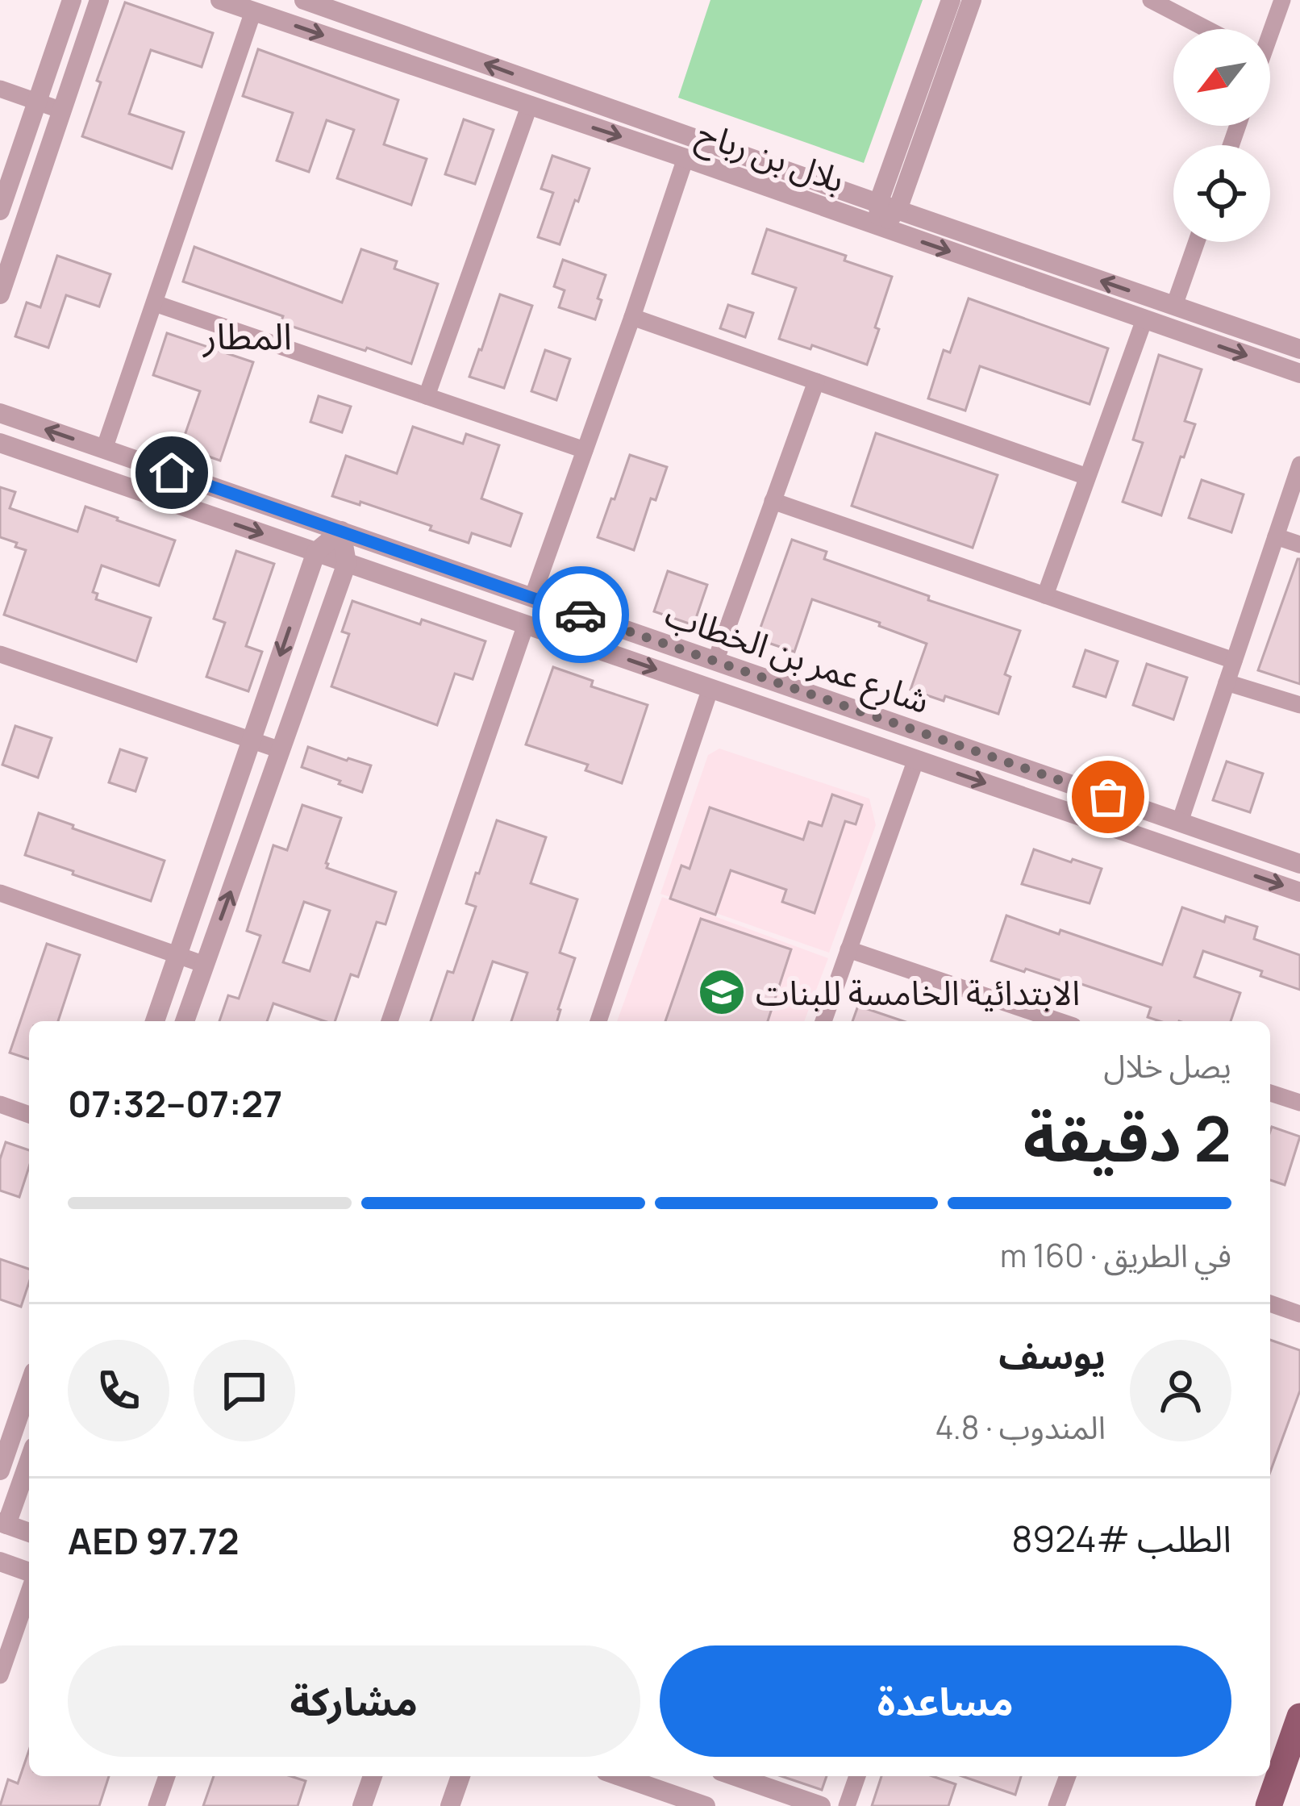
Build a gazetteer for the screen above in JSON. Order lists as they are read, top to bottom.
{
  "streets": {
    "street": ["بلال بن رباح", "شارع عمر بن الخطاب"]
  },
  "districts": ["المطار"],
  "places": {
    "school or university": ["الابتدائية الخامسة للبنات"]
  },
  "north": "bottom left",
  "page": {
    "heading": ["2 دقيقة", "يصل خلال", "07:27–07:32"],
    "panel": [
      "يوسف",
      "المندوب · 4.8",
      "الطلب #8924",
      "AED 97.72"
    ],
    "bar": "في الطريق · 160 m",
    "buttons": ["مساعدة", "مشاركة"]
  }
}
